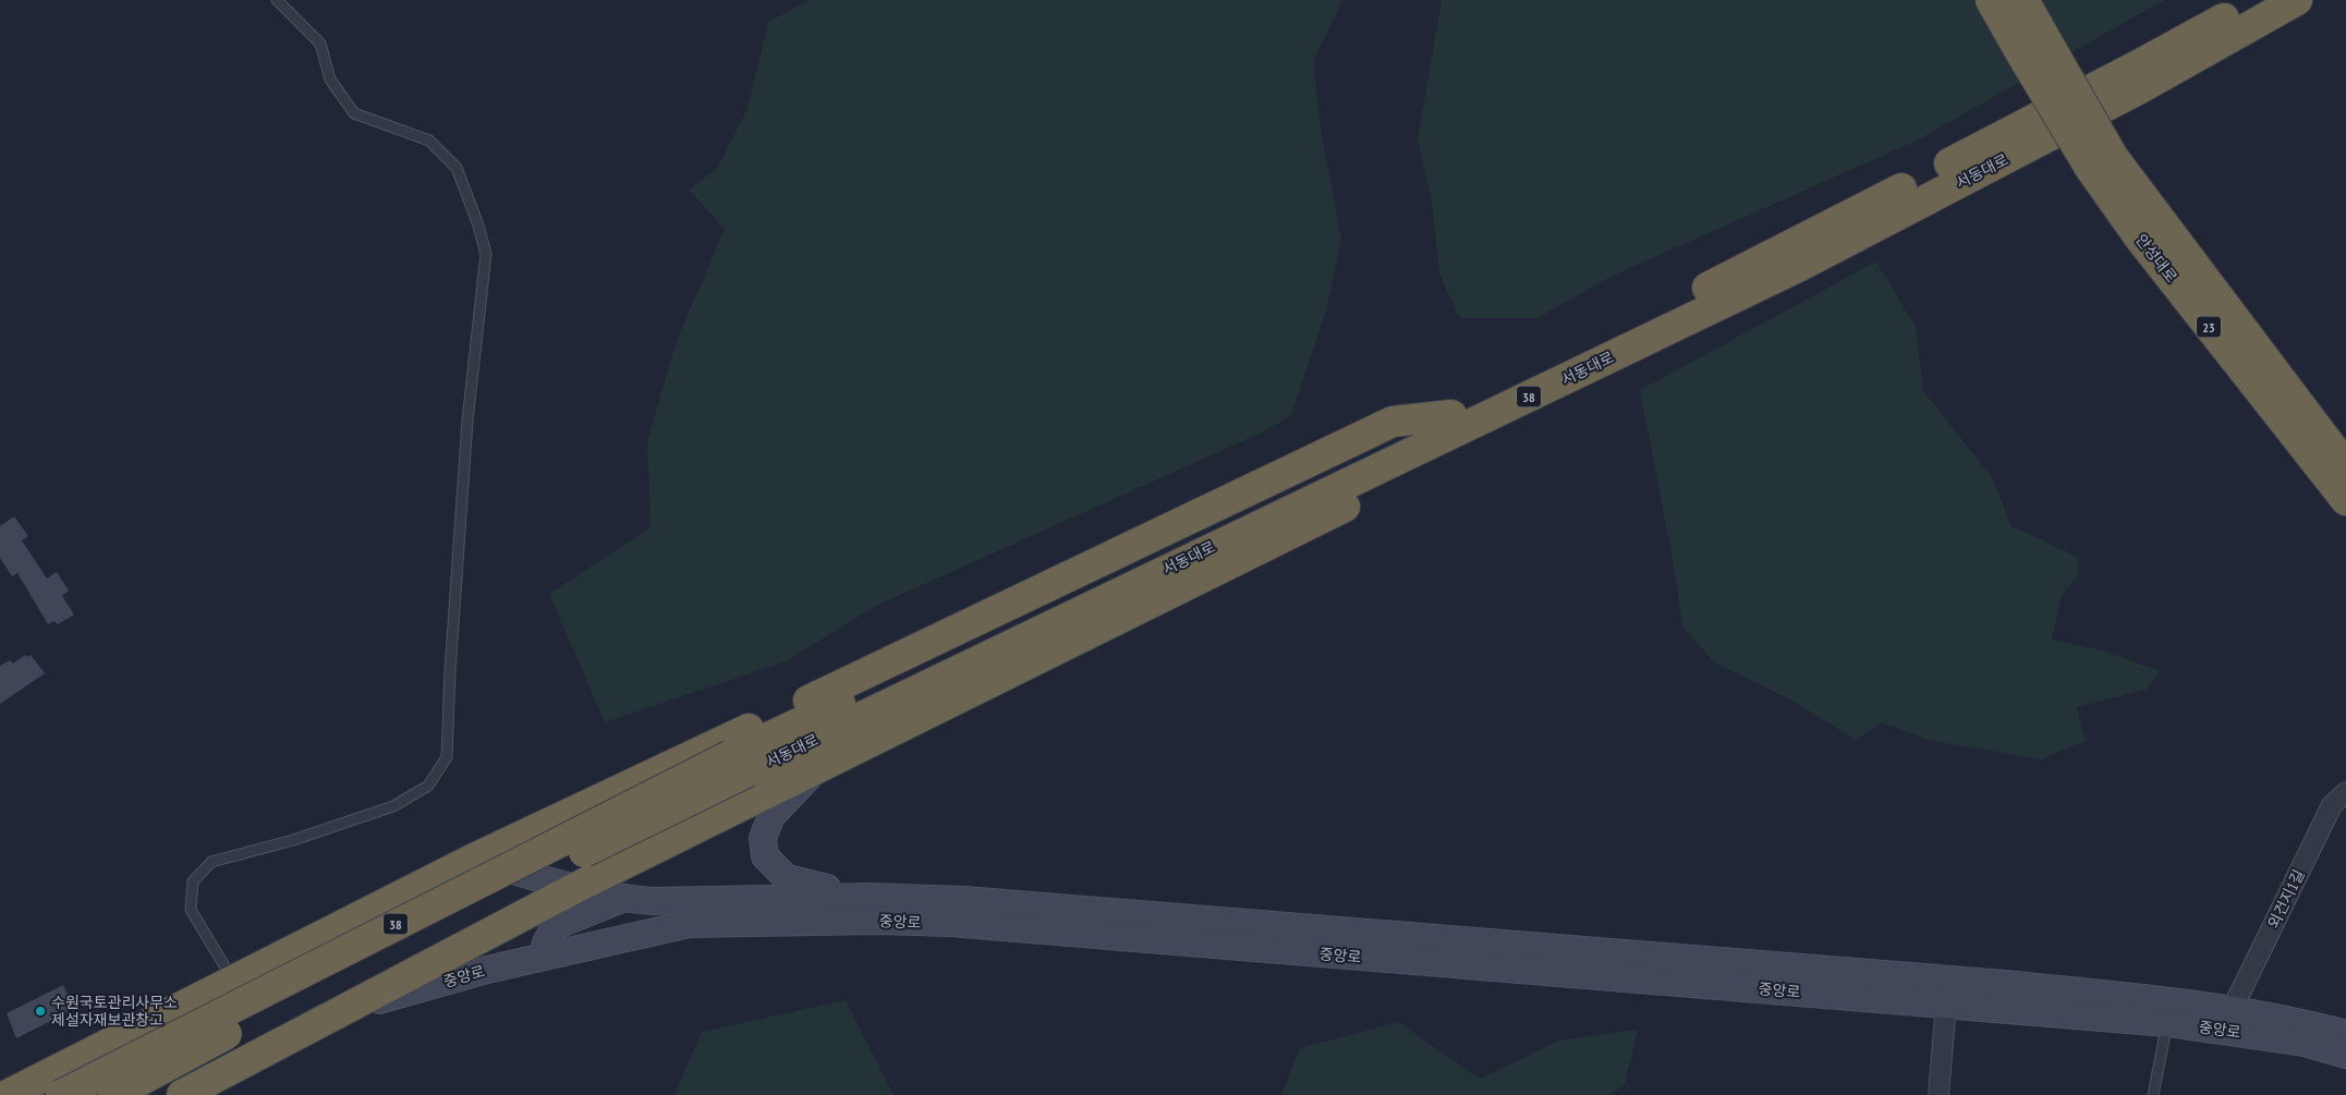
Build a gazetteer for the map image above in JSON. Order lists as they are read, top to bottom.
{
  "streets": {
    "highway": [
      "서동대로",
      "안성대로",
      "23",
      "38"
    ],
    "main road": ["중앙로"],
    "street": ["외건지1길"]
  },
  "crossings": [
    ["서동대로", "38"],
    ["외건지1길", "중앙로"]
  ],
  "places": ["수원국토관리사무소 제설자재보관창고"]
}
